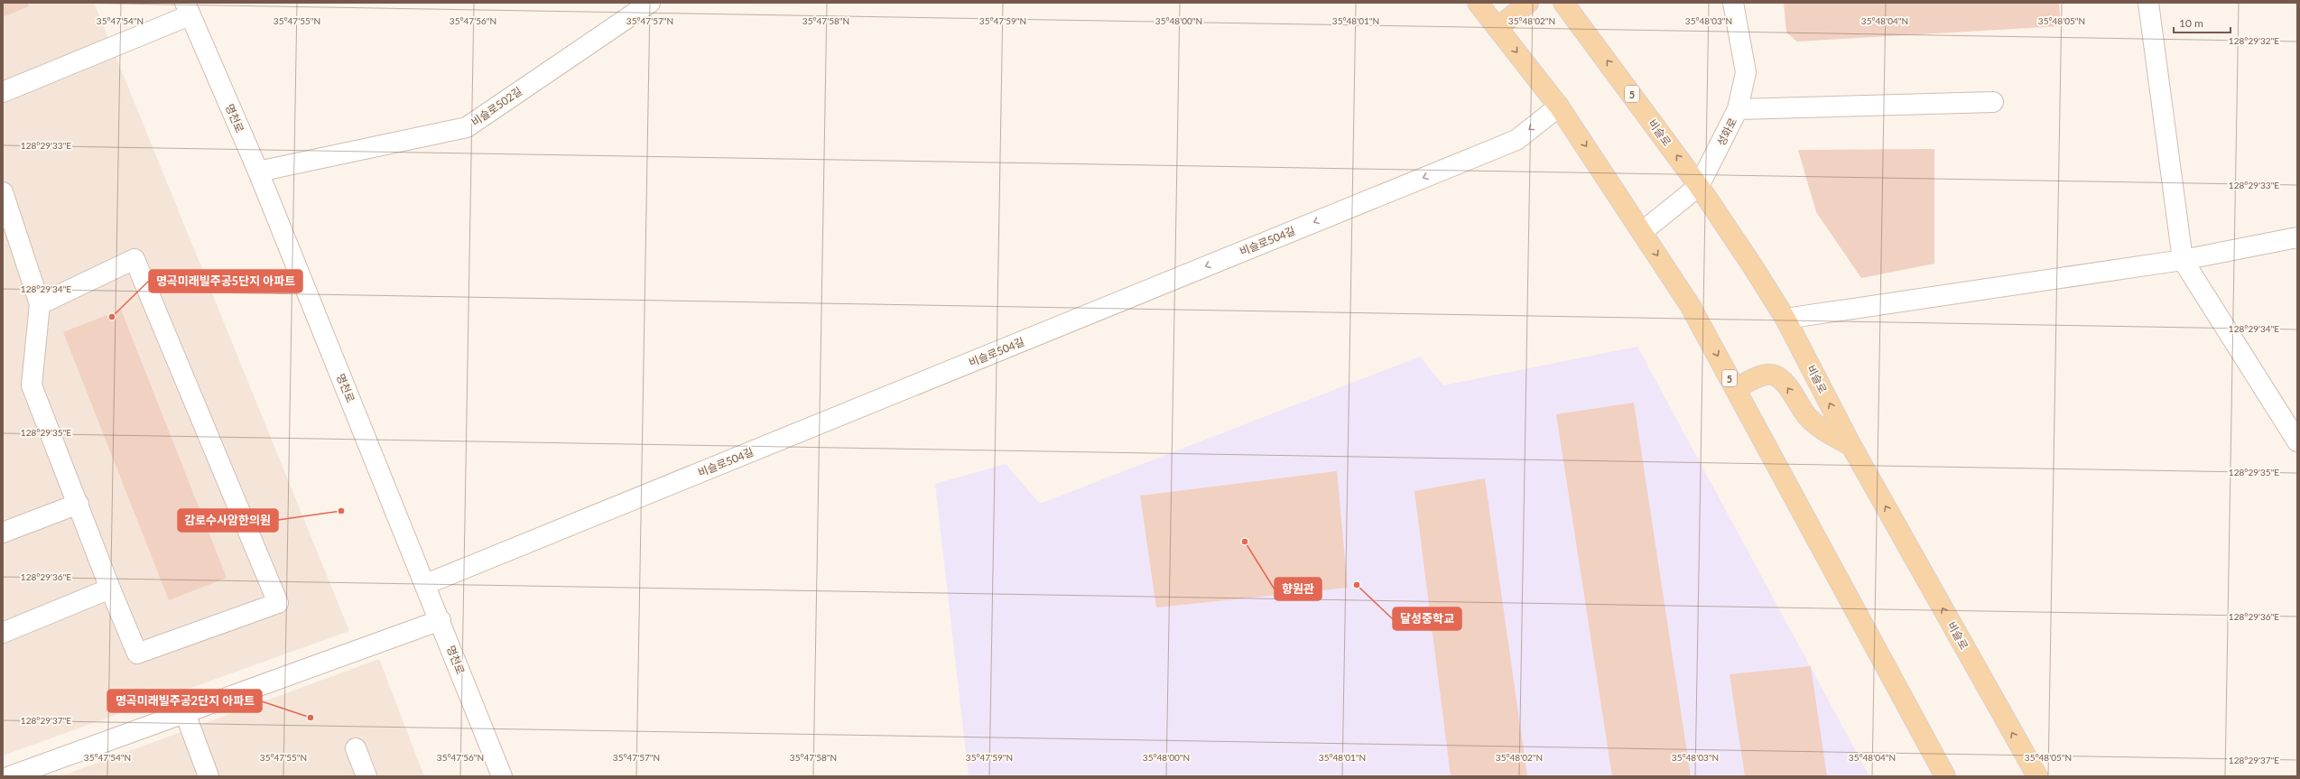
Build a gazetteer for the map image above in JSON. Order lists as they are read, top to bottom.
{
  "streets": {
    "main road": ["5", "비슬로"],
    "street": [
      "비슬로502길",
      "명천로",
      "성화로",
      "비슬로504길"
    ]
  },
  "crossings": [
    ["5", "성화로"],
    ["5", "비슬로504길"],
    ["비슬로502길", "명천로"],
    ["명천로", "비슬로504길"],
    ["성화로", "비슬로"]
  ],
  "one_way": ["비슬로504길"],
  "places": [
    "명곡미래빌주공5단지 아파트",
    "감로수사암한의원",
    "향원관",
    "달성중학교",
    "명곡미래빌주공2단지 아파트"
  ],
  "scale_bar": "10 m",
  "coordinates": [
    "35°47'54\"N",
    "35°47'55\"N",
    "35°47'56\"N",
    "35°47'57\"N",
    "35°47'58\"N",
    "35°47'59\"N",
    "35°48'00\"N",
    "35°48'01\"N",
    "35°48'02\"N",
    "35°48'03\"N",
    "35°48'04\"N",
    "35°48'05\"N",
    "128°29'32\"E",
    "128°29'33\"E",
    "128°29'34\"E",
    "128°29'35\"E",
    "128°29'36\"E",
    "128°29'37\"E"
  ]
}
